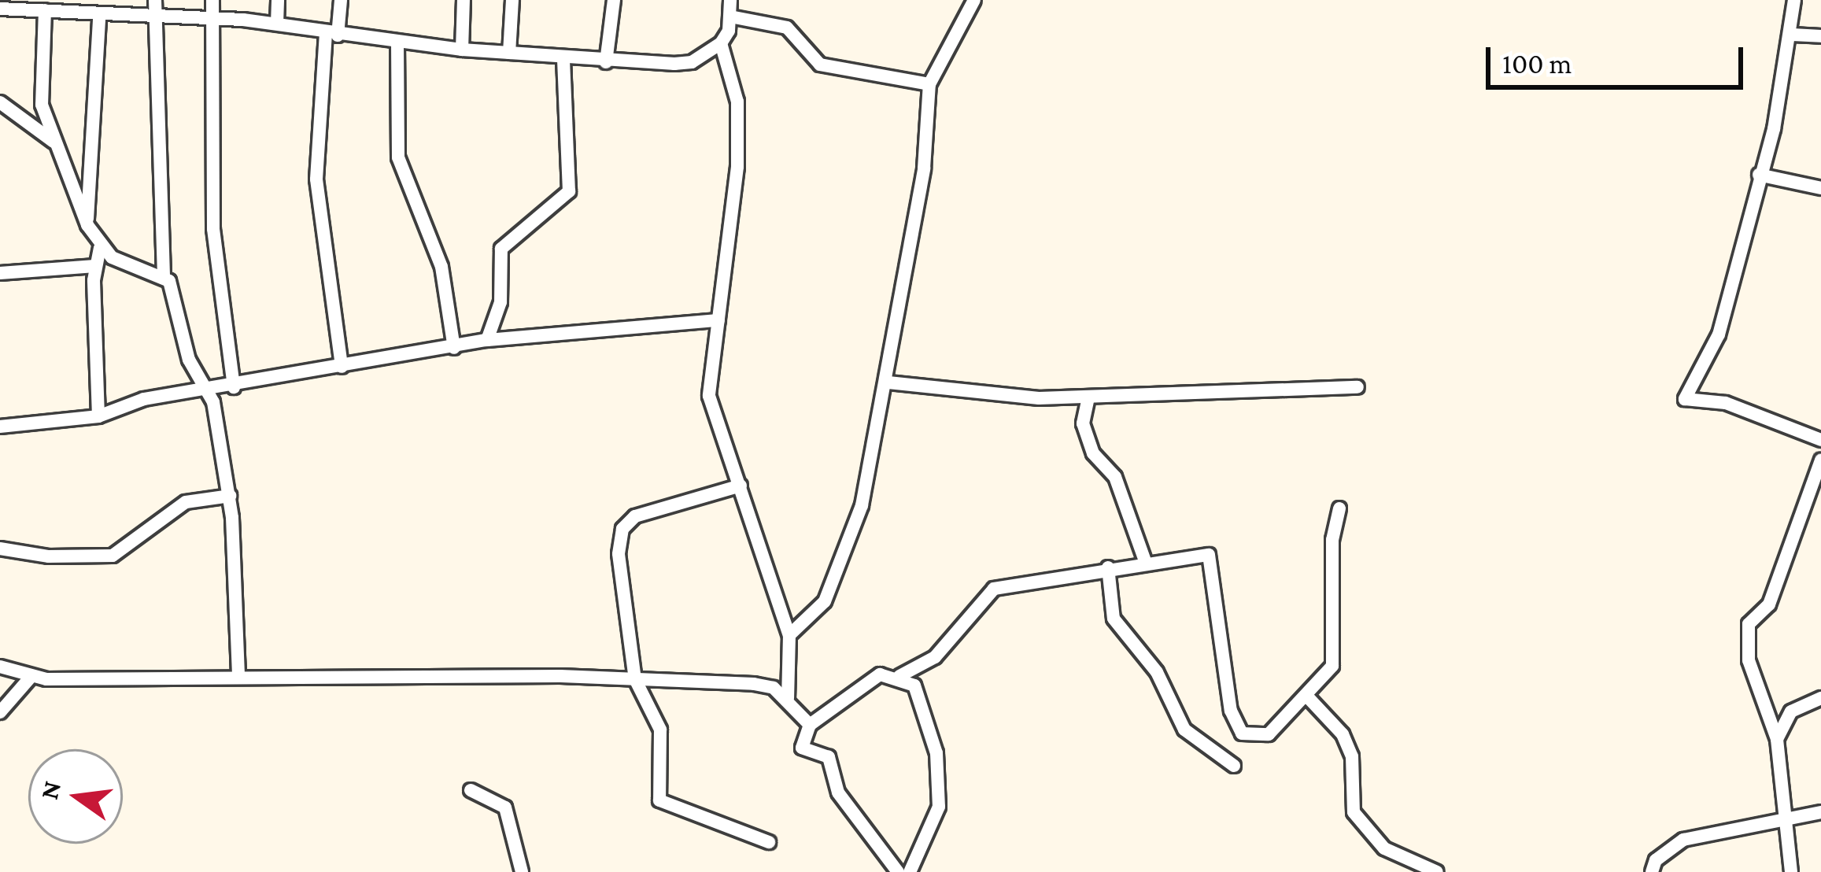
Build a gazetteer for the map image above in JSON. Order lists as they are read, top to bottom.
{
  "scale_bar": "100 m",
  "north": "left"
}
